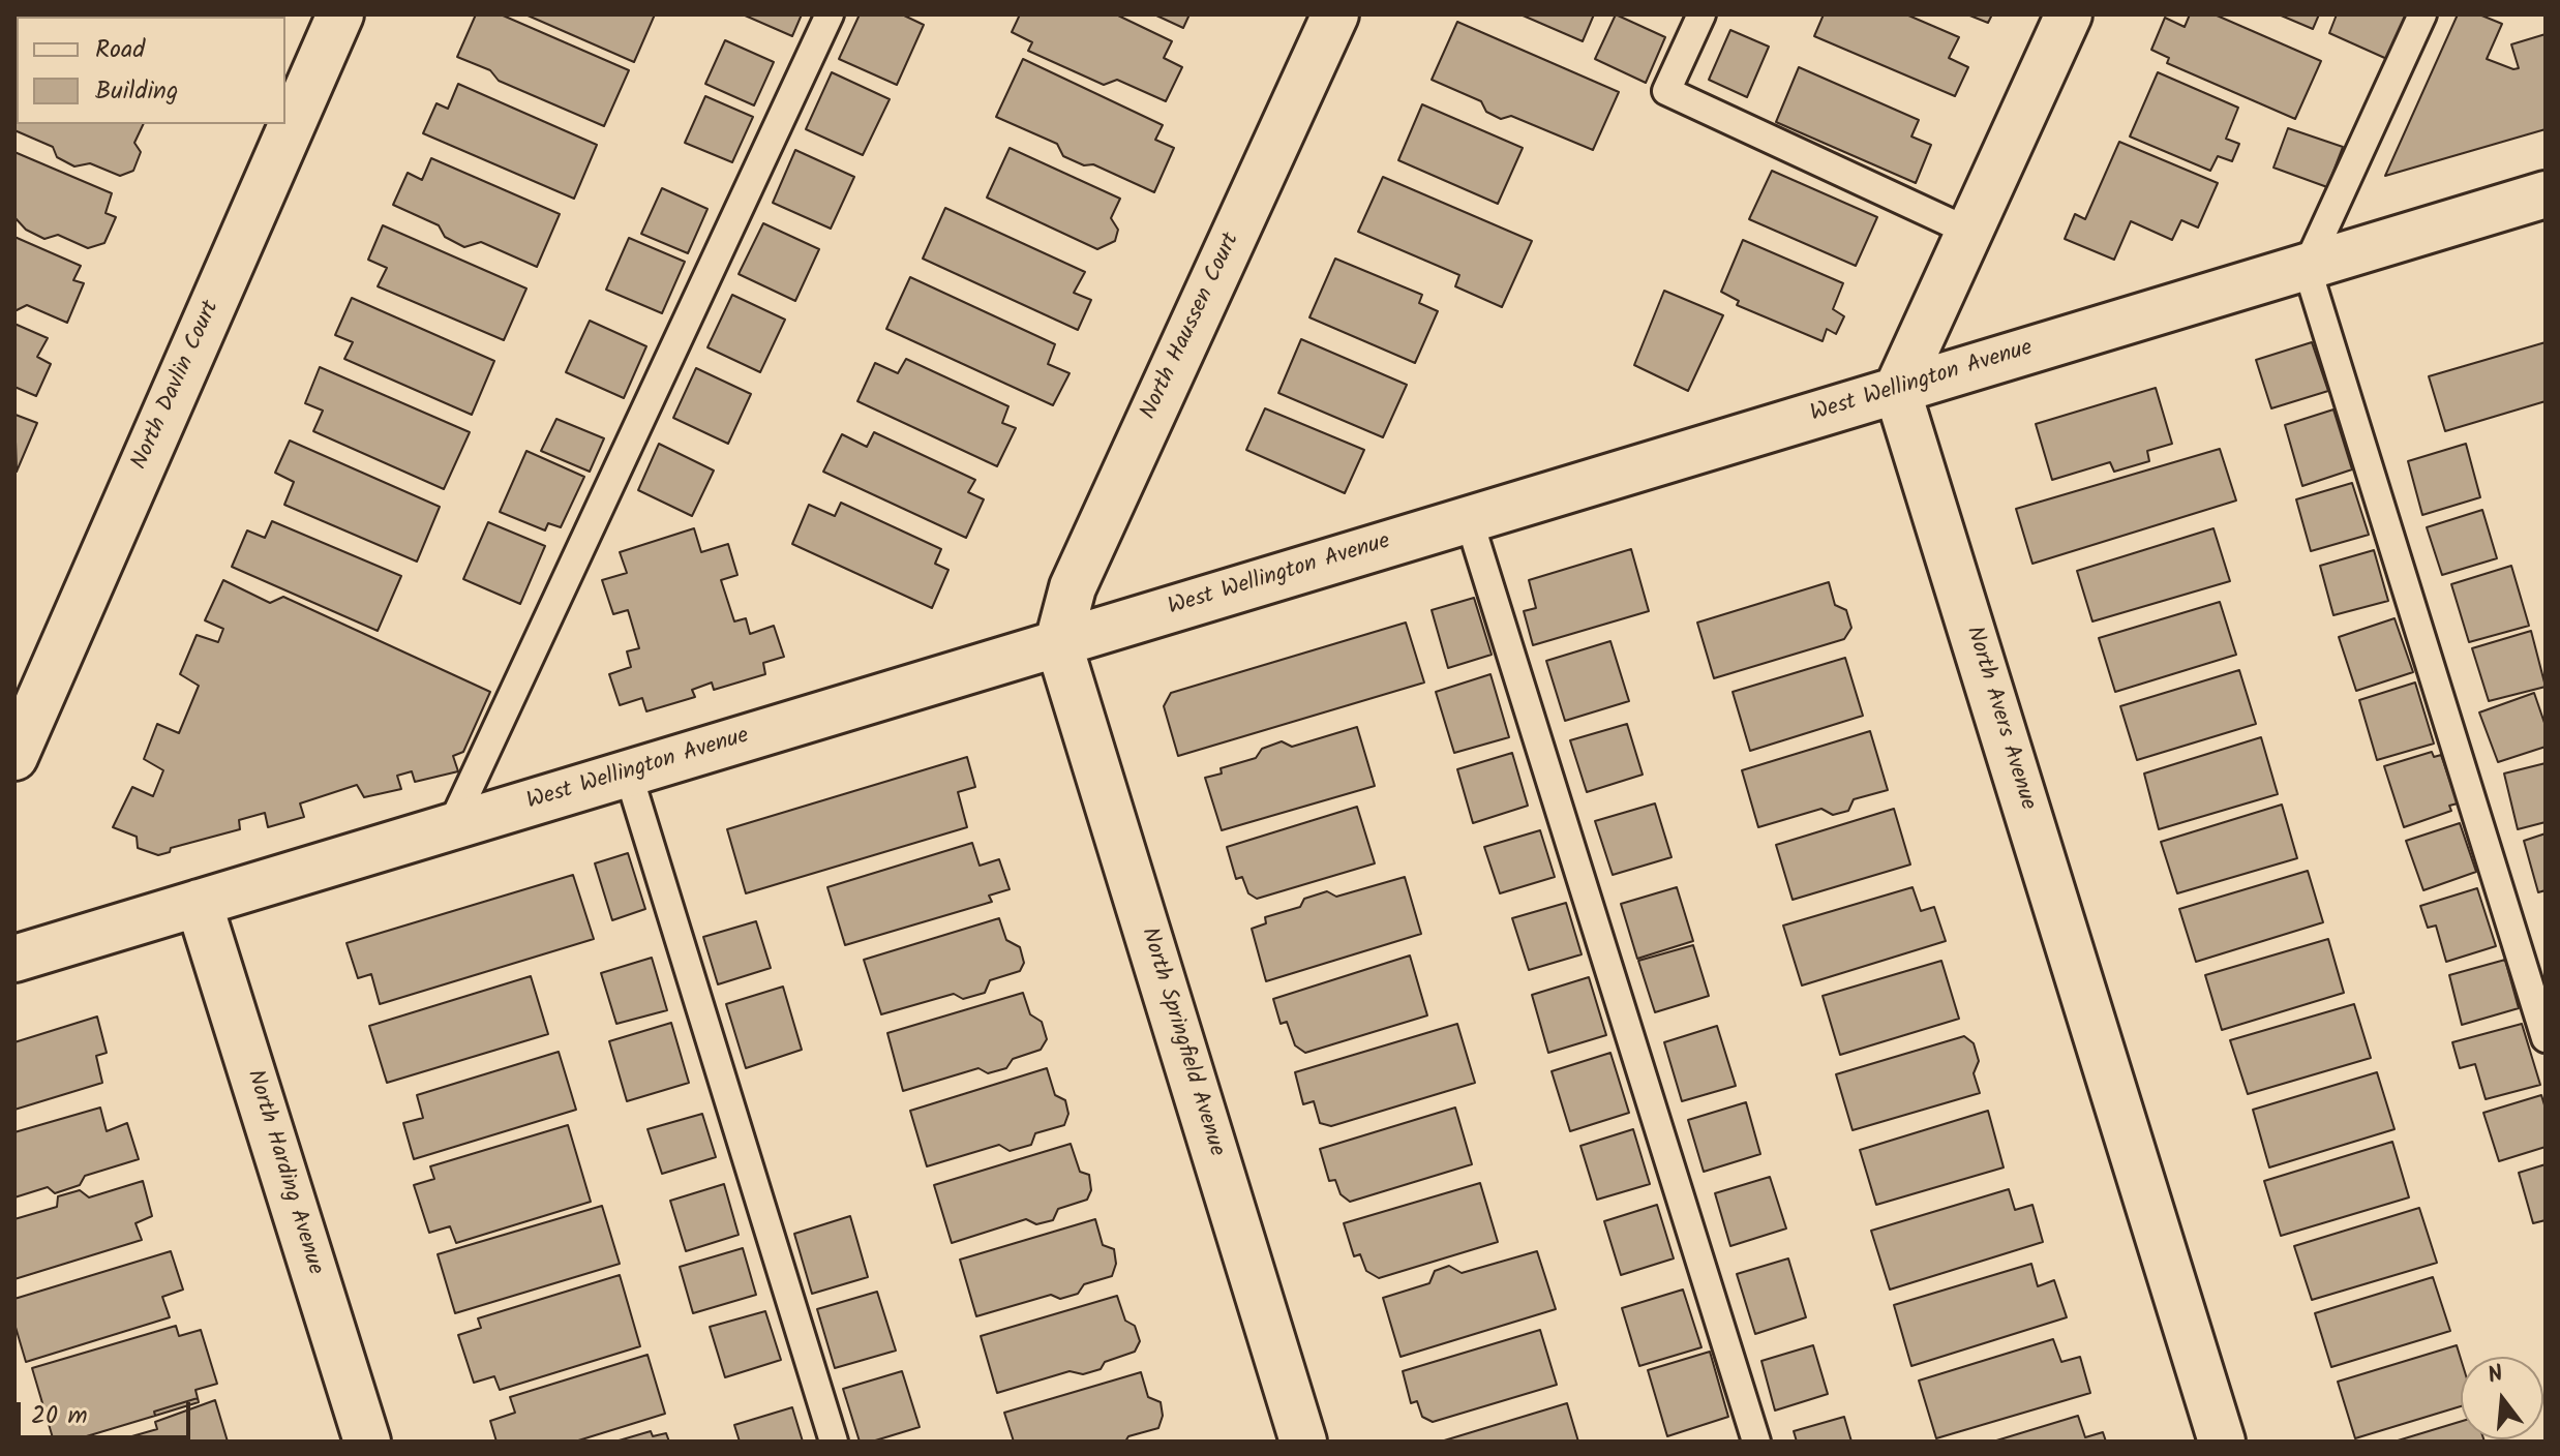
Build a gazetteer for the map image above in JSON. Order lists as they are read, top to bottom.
{
  "streets": {
    "street": [
      "North Haussen Court",
      "West Wellington Avenue",
      "North Davlin Court",
      "North Avers Avenue",
      "North Springfield Avenue",
      "North Harding Avenue"
    ]
  },
  "crossings": [
    ["North Haussen Court", "West Wellington Avenue"],
    ["North Haussen Court", "North Springfield Avenue"],
    ["West Wellington Avenue", "North Avers Avenue"],
    ["West Wellington Avenue", "North Springfield Avenue"],
    ["West Wellington Avenue", "North Harding Avenue"]
  ],
  "legend": ["Road", "Building"],
  "scale_bar": "20 m",
  "north": "top"
}
